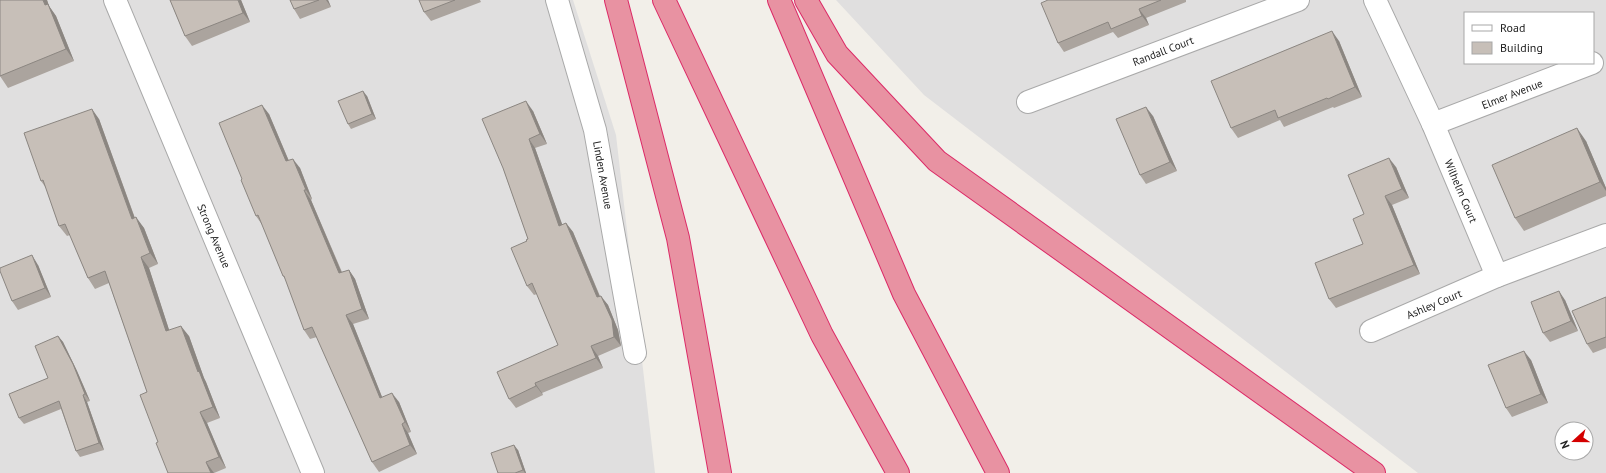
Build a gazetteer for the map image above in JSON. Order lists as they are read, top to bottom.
{
  "streets": {
    "street": [
      "Randall Court",
      "Elmer Avenue",
      "Linden Avenue",
      "Wilhelm Court",
      "Strong Avenue",
      "Ashley Court"
    ]
  },
  "crossings": [
    ["Elmer Avenue", "Wilhelm Court"],
    ["Wilhelm Court", "Ashley Court"]
  ],
  "legend": ["Road", "Building"],
  "north": "left"
}
